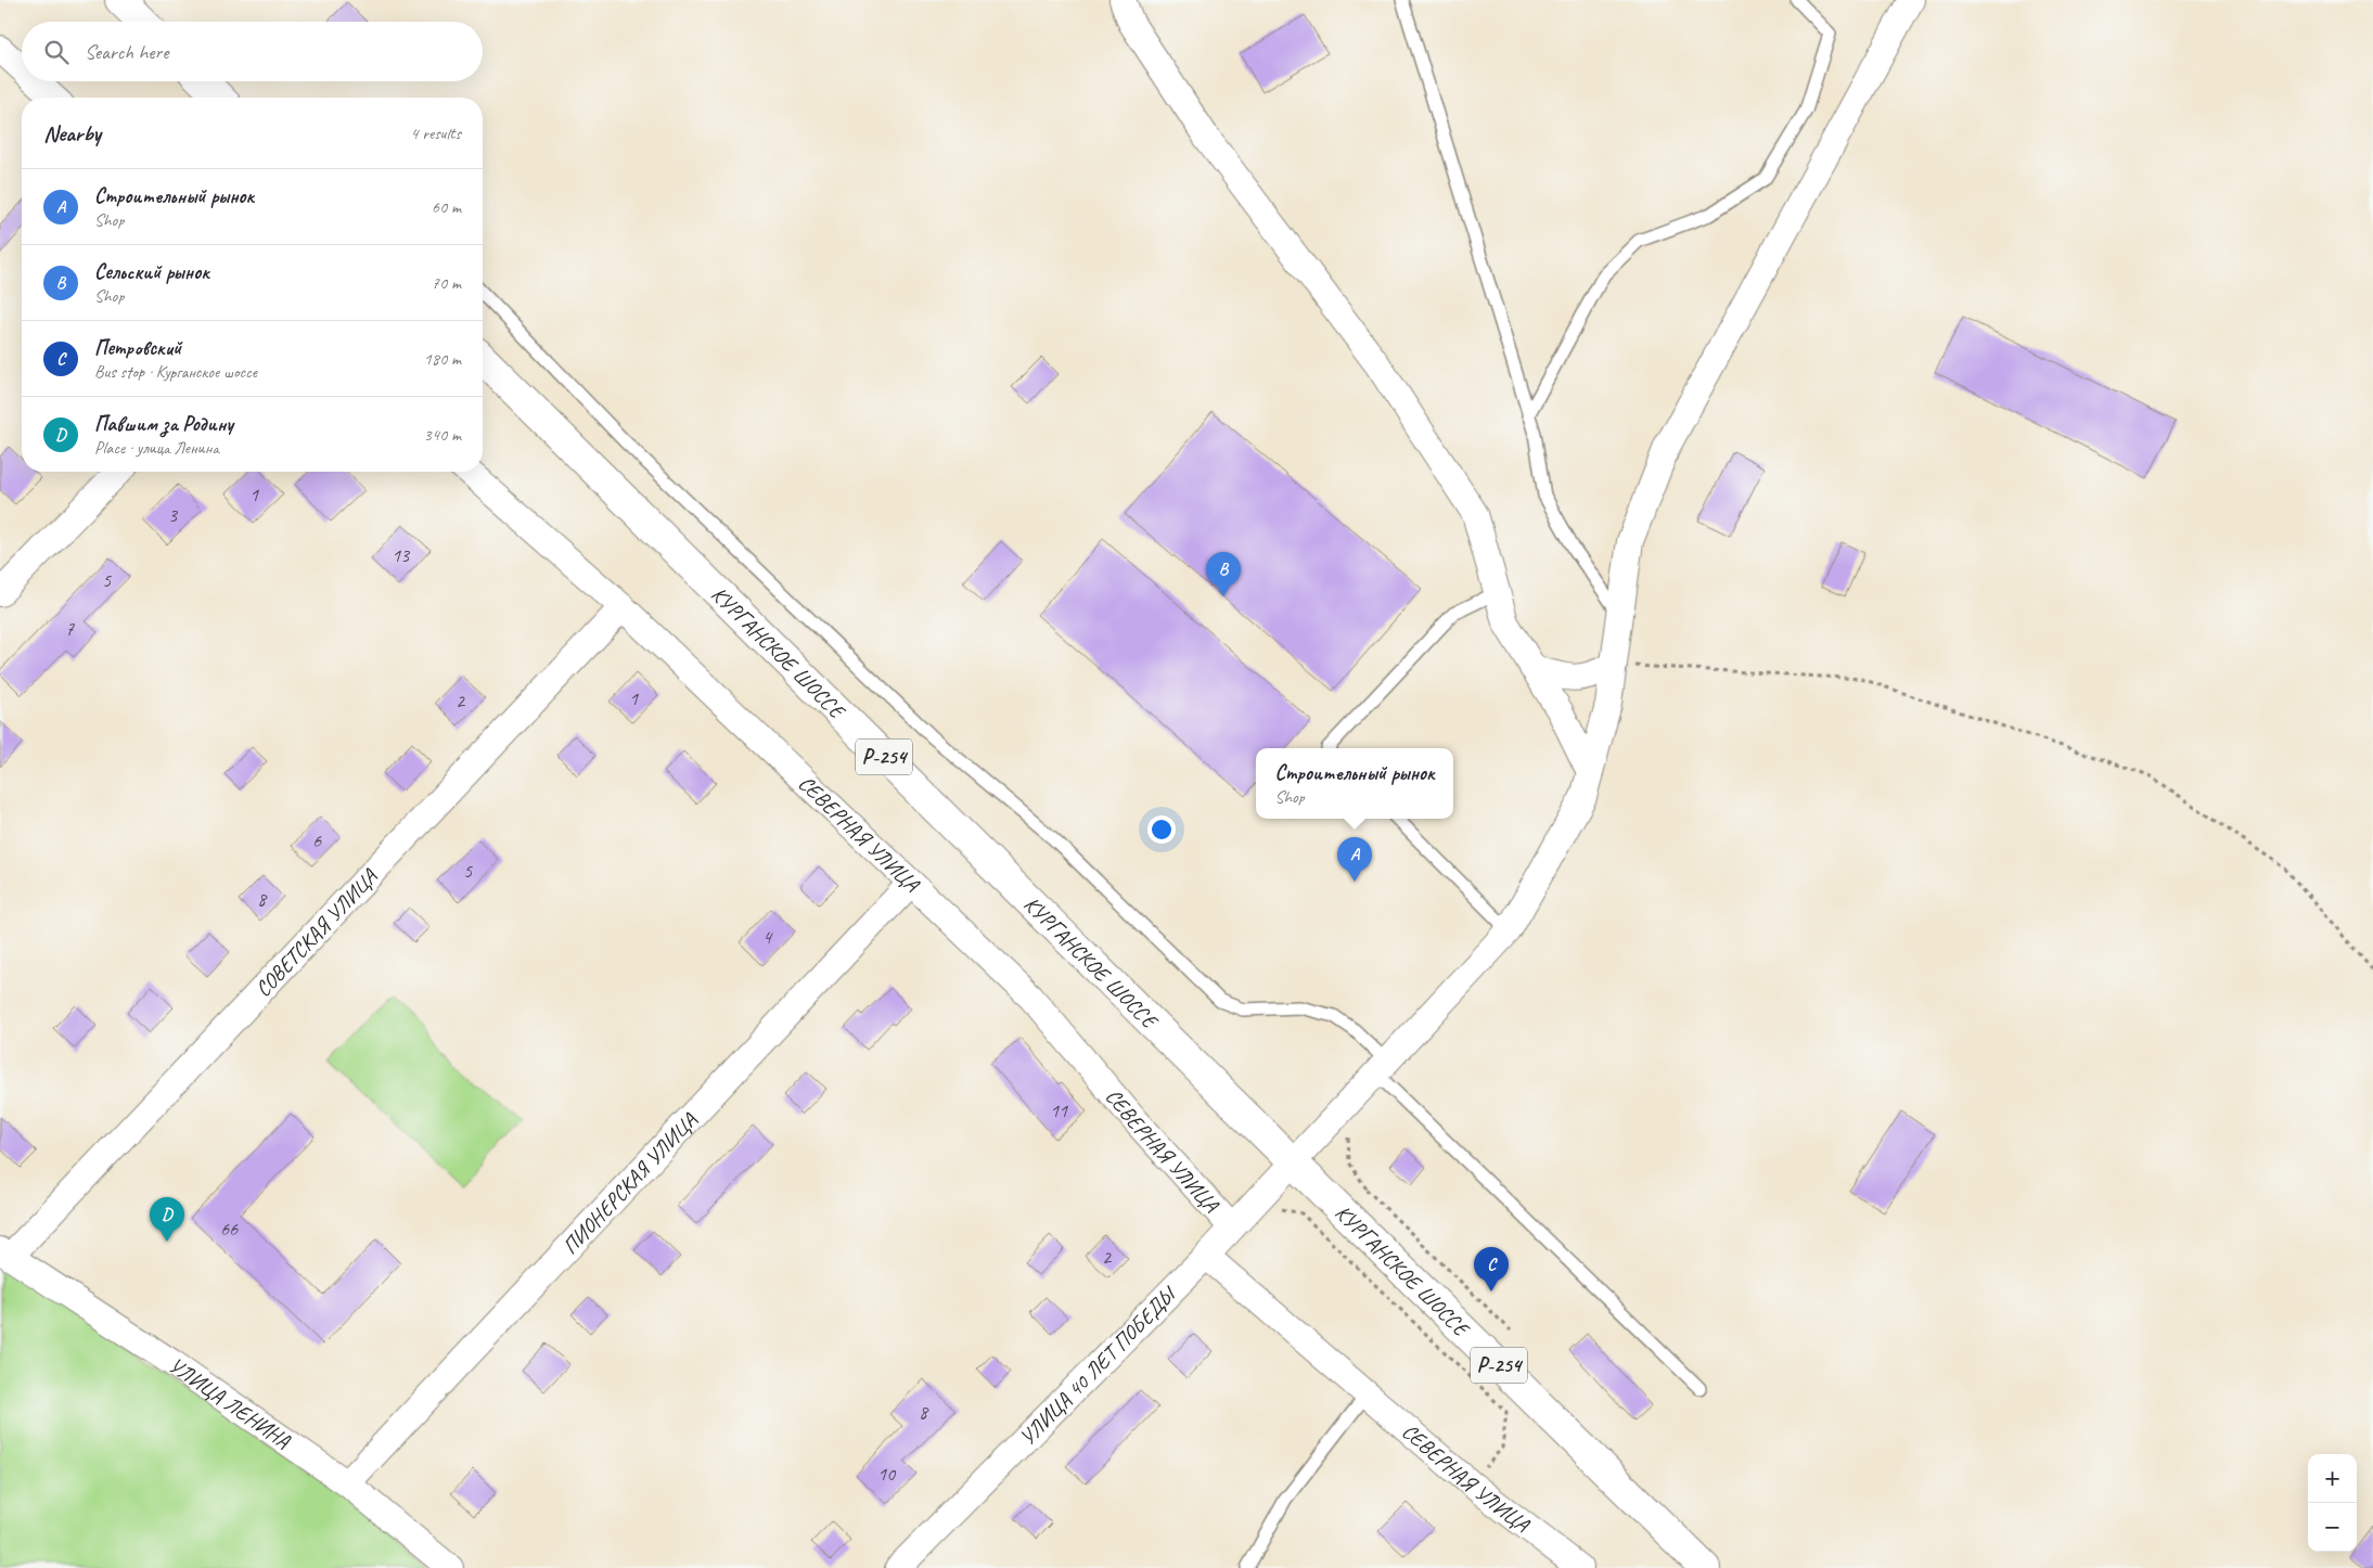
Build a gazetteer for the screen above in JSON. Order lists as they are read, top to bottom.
{
  "streets": {
    "main road": ["КУРГАНСКОЕ ШОССЕ", "Р-254"],
    "street": [
      "СЕВЕРНАЯ УЛИЦА",
      "СОВЕТСКАЯ УЛИЦА",
      "ПИОНЕРСКАЯ УЛИЦА",
      "УЛИЦА 40 ЛЕТ ПОБЕДЫ",
      "УЛИЦА ЛЕНИНА"
    ]
  },
  "crossings": [
    ["КУРГАНСКОЕ ШОССЕ", "УЛИЦА 40 ЛЕТ ПОБЕДЫ"],
    ["СЕВЕРНАЯ УЛИЦА", "СОВЕТСКАЯ УЛИЦА"],
    ["СЕВЕРНАЯ УЛИЦА", "ПИОНЕРСКАЯ УЛИЦА"],
    ["СЕВЕРНАЯ УЛИЦА", "УЛИЦА 40 ЛЕТ ПОБЕДЫ"],
    ["СОВЕТСКАЯ УЛИЦА", "УЛИЦА ЛЕНИНА"],
    ["ПИОНЕРСКАЯ УЛИЦА", "УЛИЦА ЛЕНИНА"]
  ],
  "house_numbers": [
    "1",
    "3",
    "13",
    "5",
    "7",
    "1",
    "2",
    "6",
    "5",
    "8",
    "4",
    "11",
    "66",
    "2",
    "8",
    "10"
  ],
  "page": {
    "search": "Search here",
    "heading": ["Nearby", "4 results"],
    "list": [
      {
        "mark": "A",
        "name": "Строительный рынок",
        "note": "Shop",
        "value": "60 m"
      },
      {
        "mark": "B",
        "name": "Сельский рынок",
        "note": "Shop",
        "value": "70 m"
      },
      {
        "mark": "C",
        "name": "Петровский",
        "note": "Bus stop · Курганское шоссе",
        "value": "180 m"
      },
      {
        "mark": "D",
        "name": "Павшим за Родину",
        "note": "Place · улица Ленина",
        "value": "340 m"
      }
    ],
    "pins": [
      "B",
      "A",
      "D",
      "C"
    ],
    "popup": ["Строительный рынок", "Shop"],
    "map_buttons": ["+", "−"]
  }
}
